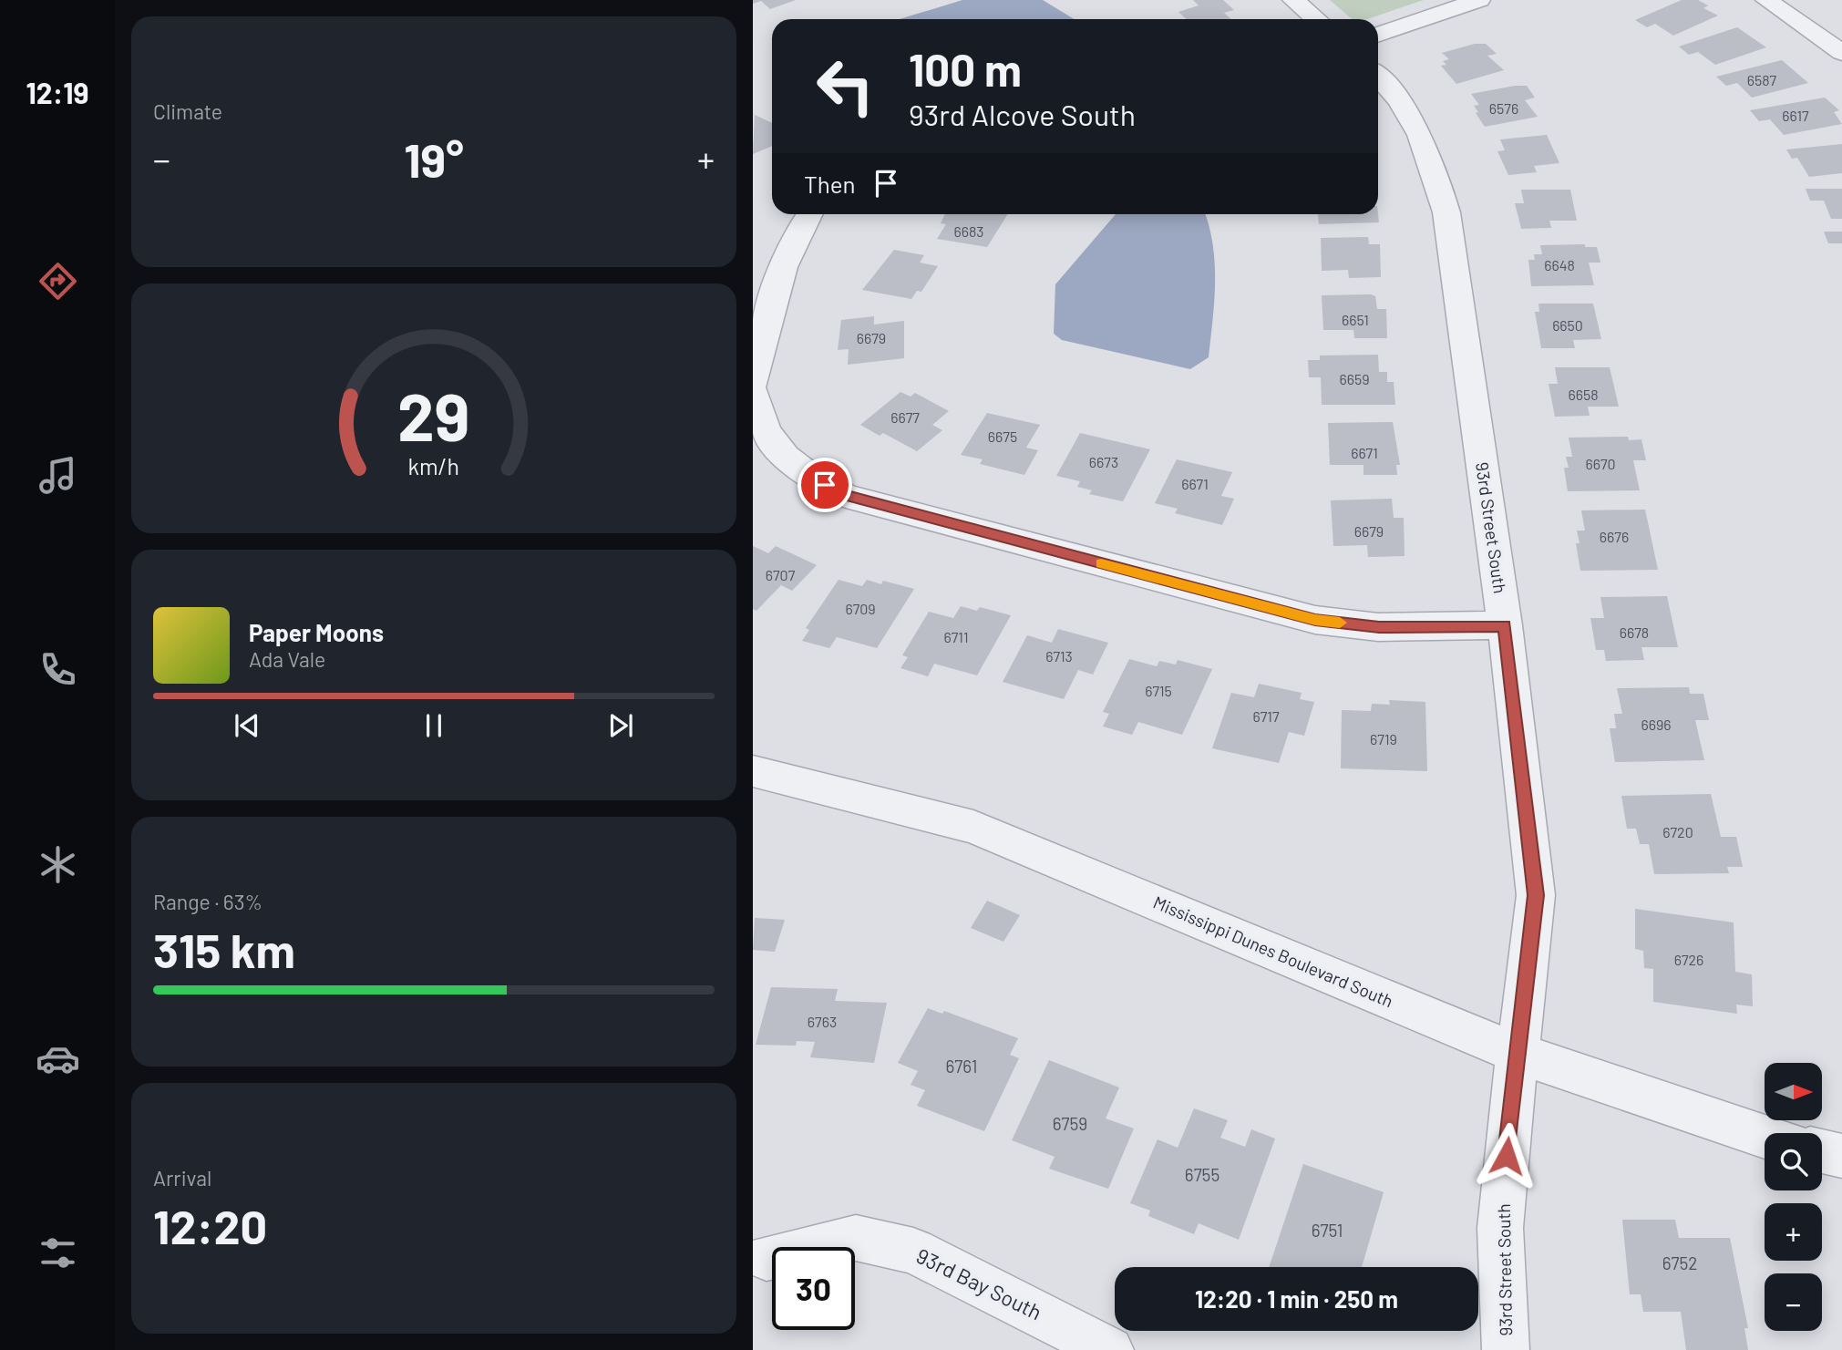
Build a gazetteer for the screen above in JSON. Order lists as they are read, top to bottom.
{
  "streets": {
    "street": ["93rd Street South", "Mississippi Dunes Boulevard South", "93rd Bay South"]
  },
  "crossings": [
    ["93rd Street South", "Mississippi Dunes Boulevard South"]
  ],
  "house_numbers": [
    "6587",
    "6576",
    "6617",
    "6683",
    "6648",
    "6651",
    "6650",
    "6679",
    "6659",
    "6658",
    "6677",
    "6675",
    "6671",
    "6673",
    "6670",
    "6671",
    "6679",
    "6676",
    "6707",
    "6709",
    "6678",
    "6711",
    "6713",
    "6715",
    "6717",
    "6696",
    "6719",
    "6720",
    "6726",
    "6763",
    "6761",
    "6759",
    "6755",
    "6751",
    "6752"
  ],
  "north": "right",
  "page": {
    "tabs": "12:19",
    "tile": [
      "Climate",
      ["Range · 63%", "315 km"],
      ["Arrival", "12:20"]
    ],
    "turn": ["100 m", "93rd Alcove South"],
    "heat": ["−", "19°", "+"],
    "then": "Then",
    "song": ["Paper Moons", "Ada Vale"],
    "map_buttons": ["+", "−"],
    "limit": "30",
    "trip": "12:20 · 1 min · 250 m",
    "gauge": ["29", "km/h"]
  }
}
